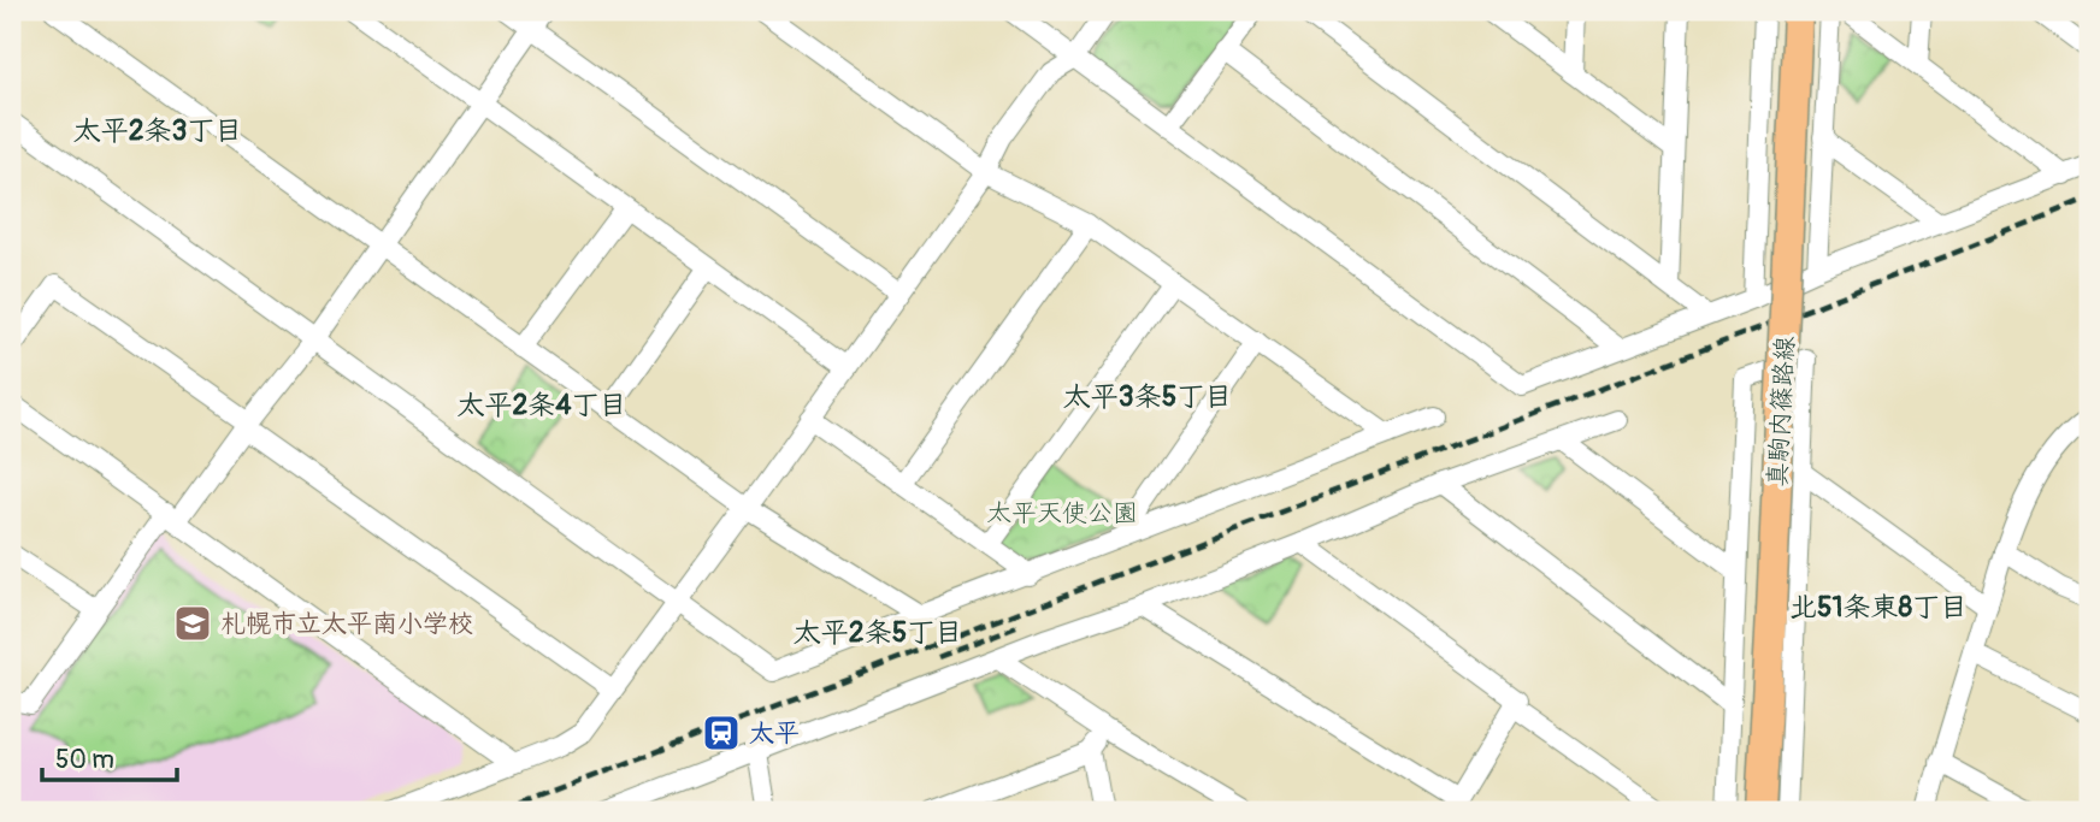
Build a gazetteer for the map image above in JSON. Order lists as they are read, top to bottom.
{
  "streets": {
    "main road": ["真駒内篠路線"]
  },
  "districts": [
    "太平2条3丁目",
    "太平3条5丁目",
    "太平2条4丁目",
    "北51条東8丁目",
    "太平2条5丁目"
  ],
  "parks": ["太平天使公園"],
  "places": {
    "school or university": ["札幌市立太平南小学校"],
    "station": ["太平"]
  },
  "scale_bar": "50 m"
}
